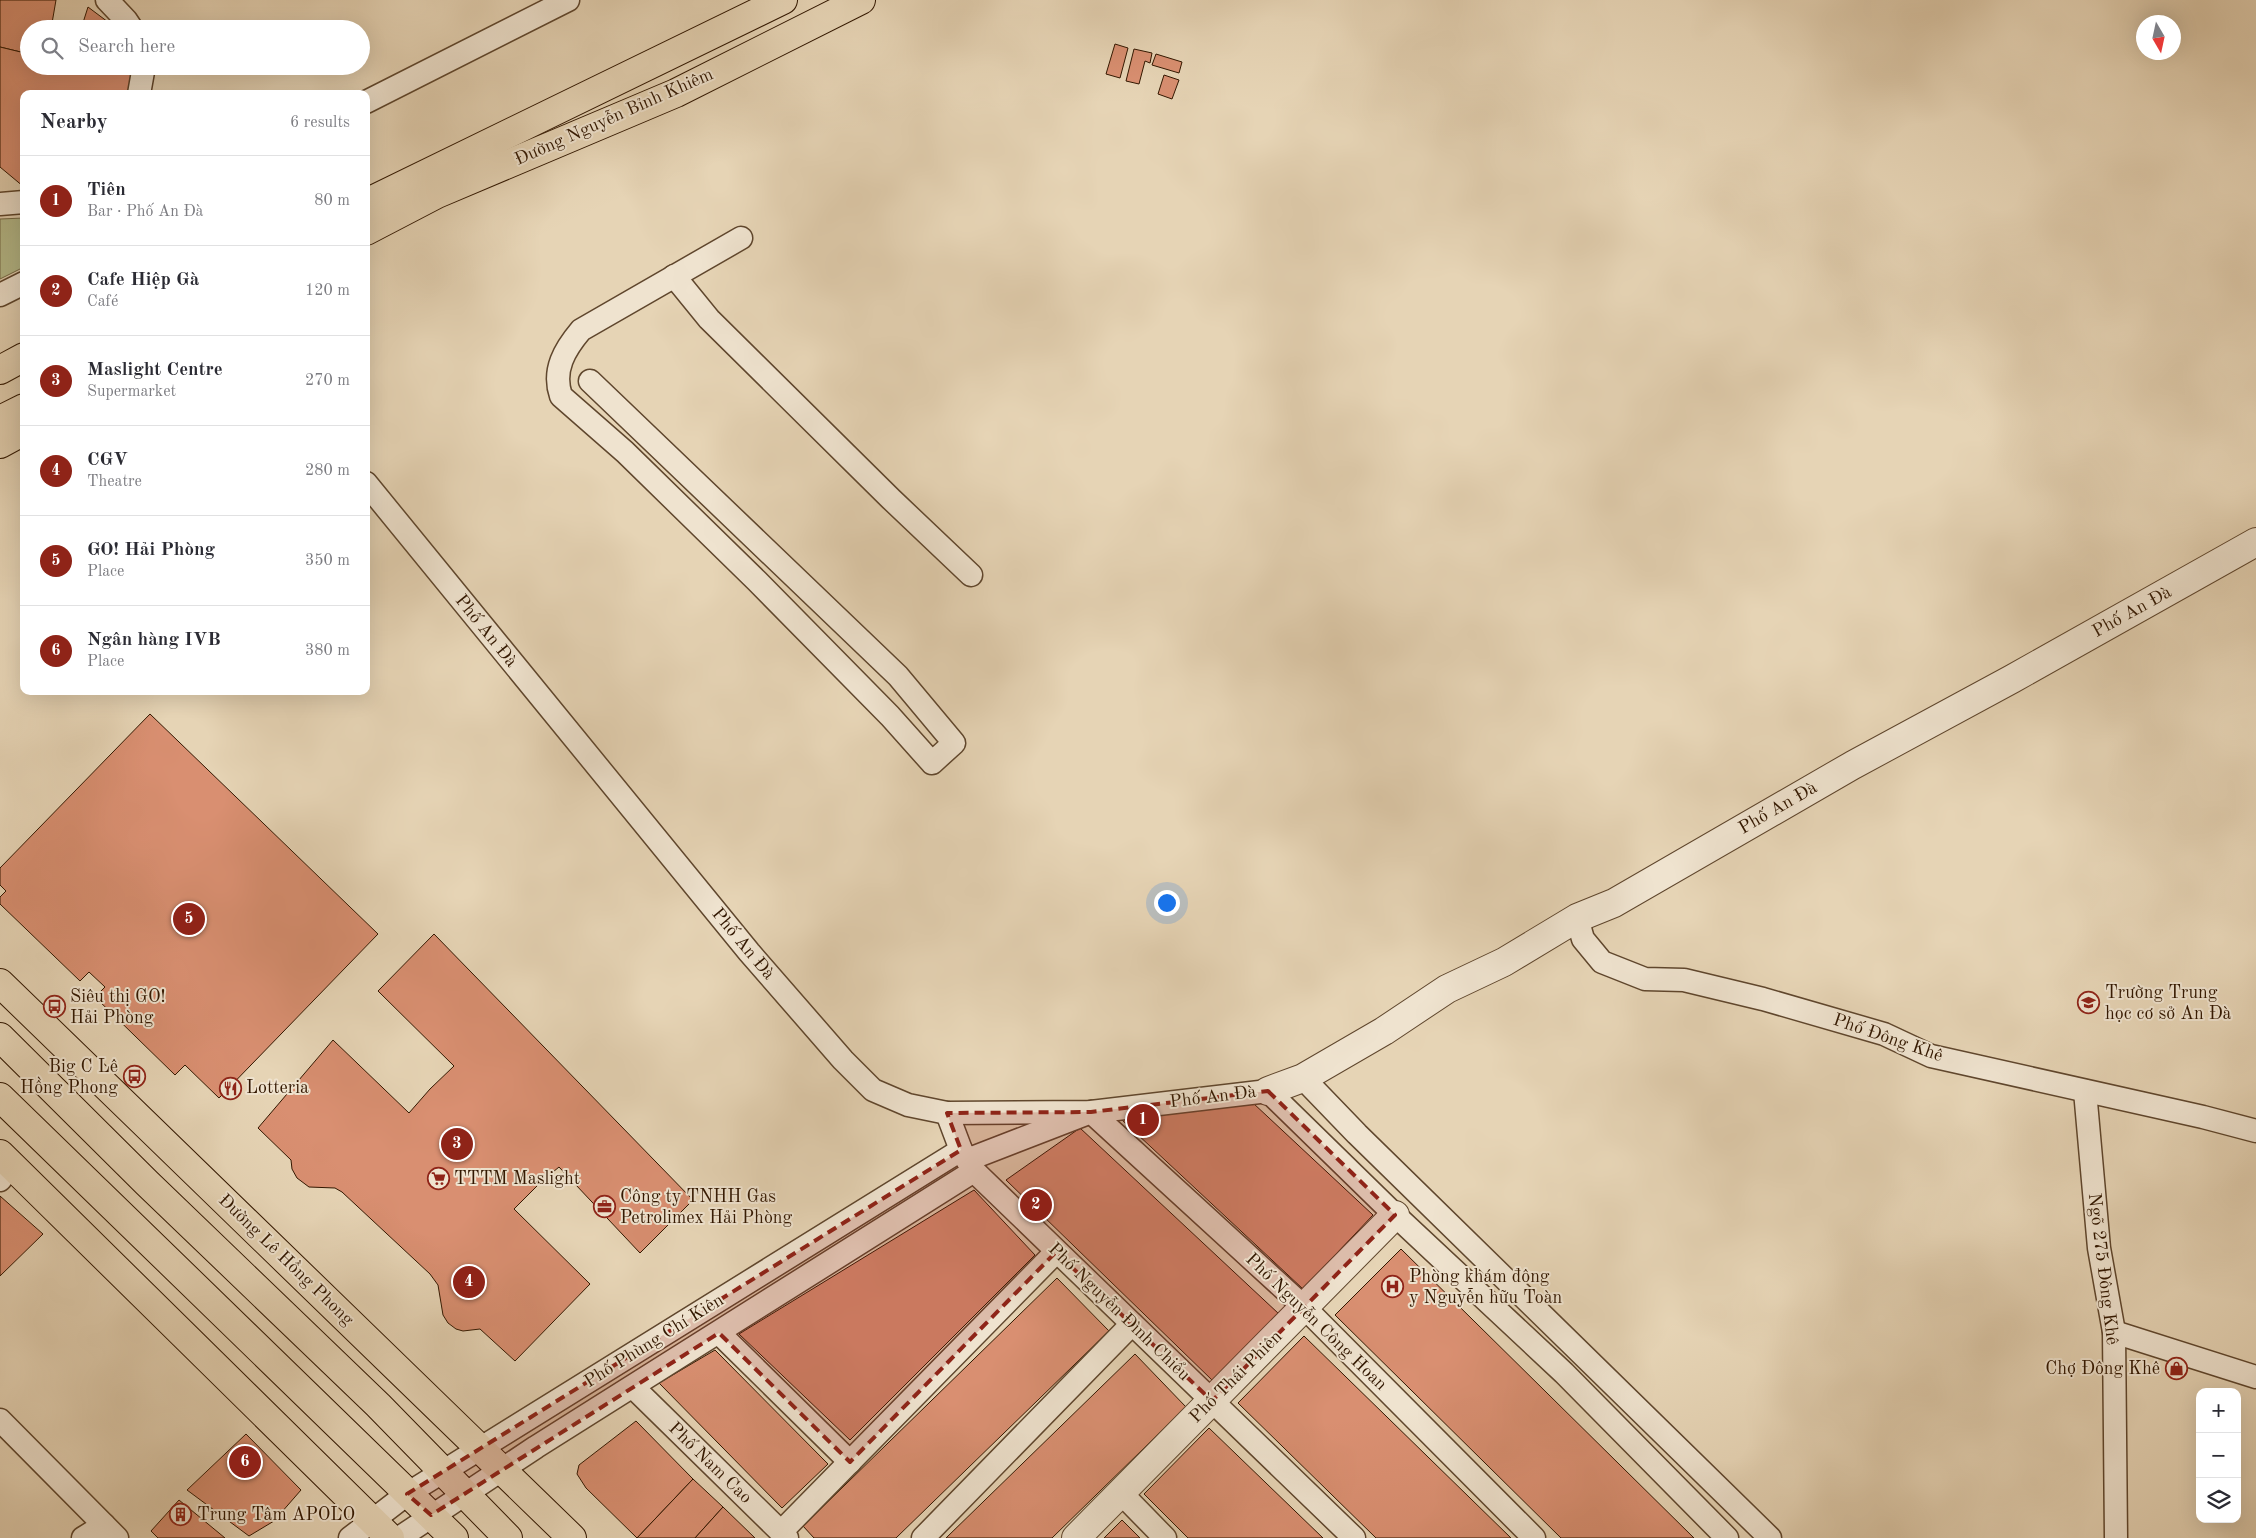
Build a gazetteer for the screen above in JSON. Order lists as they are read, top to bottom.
{
  "streets": {
    "main road": ["Đường Nguyễn Bỉnh Khiêm", "Đường Lê Hồng Phong"],
    "street": [
      "Phố An Đà",
      "Phố Đông Khê",
      "Ngõ 275 Đông Khê",
      "Phố Nguyễn Đình Chiểu",
      "Phố Nguyễn Công Hoan",
      "Phố Phùng Chí Kiên",
      "Phố Thái Phiên",
      "Phố Nam Cao"
    ]
  },
  "crossings": [
    ["Phố An Đà", "Phố Đông Khê"],
    ["Phố An Đà", "Phố Nguyễn Đình Chiểu"],
    ["Phố An Đà", "Phố Nguyễn Công Hoan"],
    ["Phố Đông Khê", "Ngõ 275 Đông Khê"],
    ["Đường Lê Hồng Phong", "Phố Phùng Chí Kiên"],
    ["Phố Nguyễn Đình Chiểu", "Phố Phùng Chí Kiên"],
    ["Phố Nguyễn Đình Chiểu", "Phố Thái Phiên"],
    ["Phố Nguyễn Công Hoan", "Phố Thái Phiên"],
    ["Phố Phùng Chí Kiên", "Phố Nam Cao"]
  ],
  "places": {
    "school or university": ["Trường Trung học cơ sở An Đà"],
    "bus stop": ["Siêu thị GO! Hải Phòng", "Big C Lê Hồng Phong"],
    "restaurant": ["Lotteria"],
    "supermarket": ["TTTM Maslight"],
    "office": ["Công ty TNHH Gas Petrolimex Hải Phòng"],
    "hospital": ["Phòng khám đông y Nguyễn hữu Toàn"],
    "shop": ["Chợ Đông Khê"],
    "building": ["Trung Tâm APOLO"]
  },
  "north": "bottom",
  "page": {
    "search": "Search here",
    "heading": ["Nearby", "6 results"],
    "list": [
      {
        "mark": "1",
        "name": "Tiên",
        "note": "Bar · Phố An Đà",
        "value": "80 m"
      },
      {
        "mark": "2",
        "name": "Cafe Hiệp Gà",
        "note": "Café",
        "value": "120 m"
      },
      {
        "mark": "3",
        "name": "Maslight Centre",
        "note": "Supermarket",
        "value": "270 m"
      },
      {
        "mark": "4",
        "name": "CGV",
        "note": "Theatre",
        "value": "280 m"
      },
      {
        "mark": "5",
        "name": "GO! Hải Phòng",
        "note": "Place",
        "value": "350 m"
      },
      {
        "mark": "6",
        "name": "Ngân hàng IVB",
        "note": "Place",
        "value": "380 m"
      }
    ],
    "pins": [
      "5",
      "1",
      "3",
      "2",
      "4",
      "6"
    ],
    "map_buttons": ["+", "−"]
  }
}
